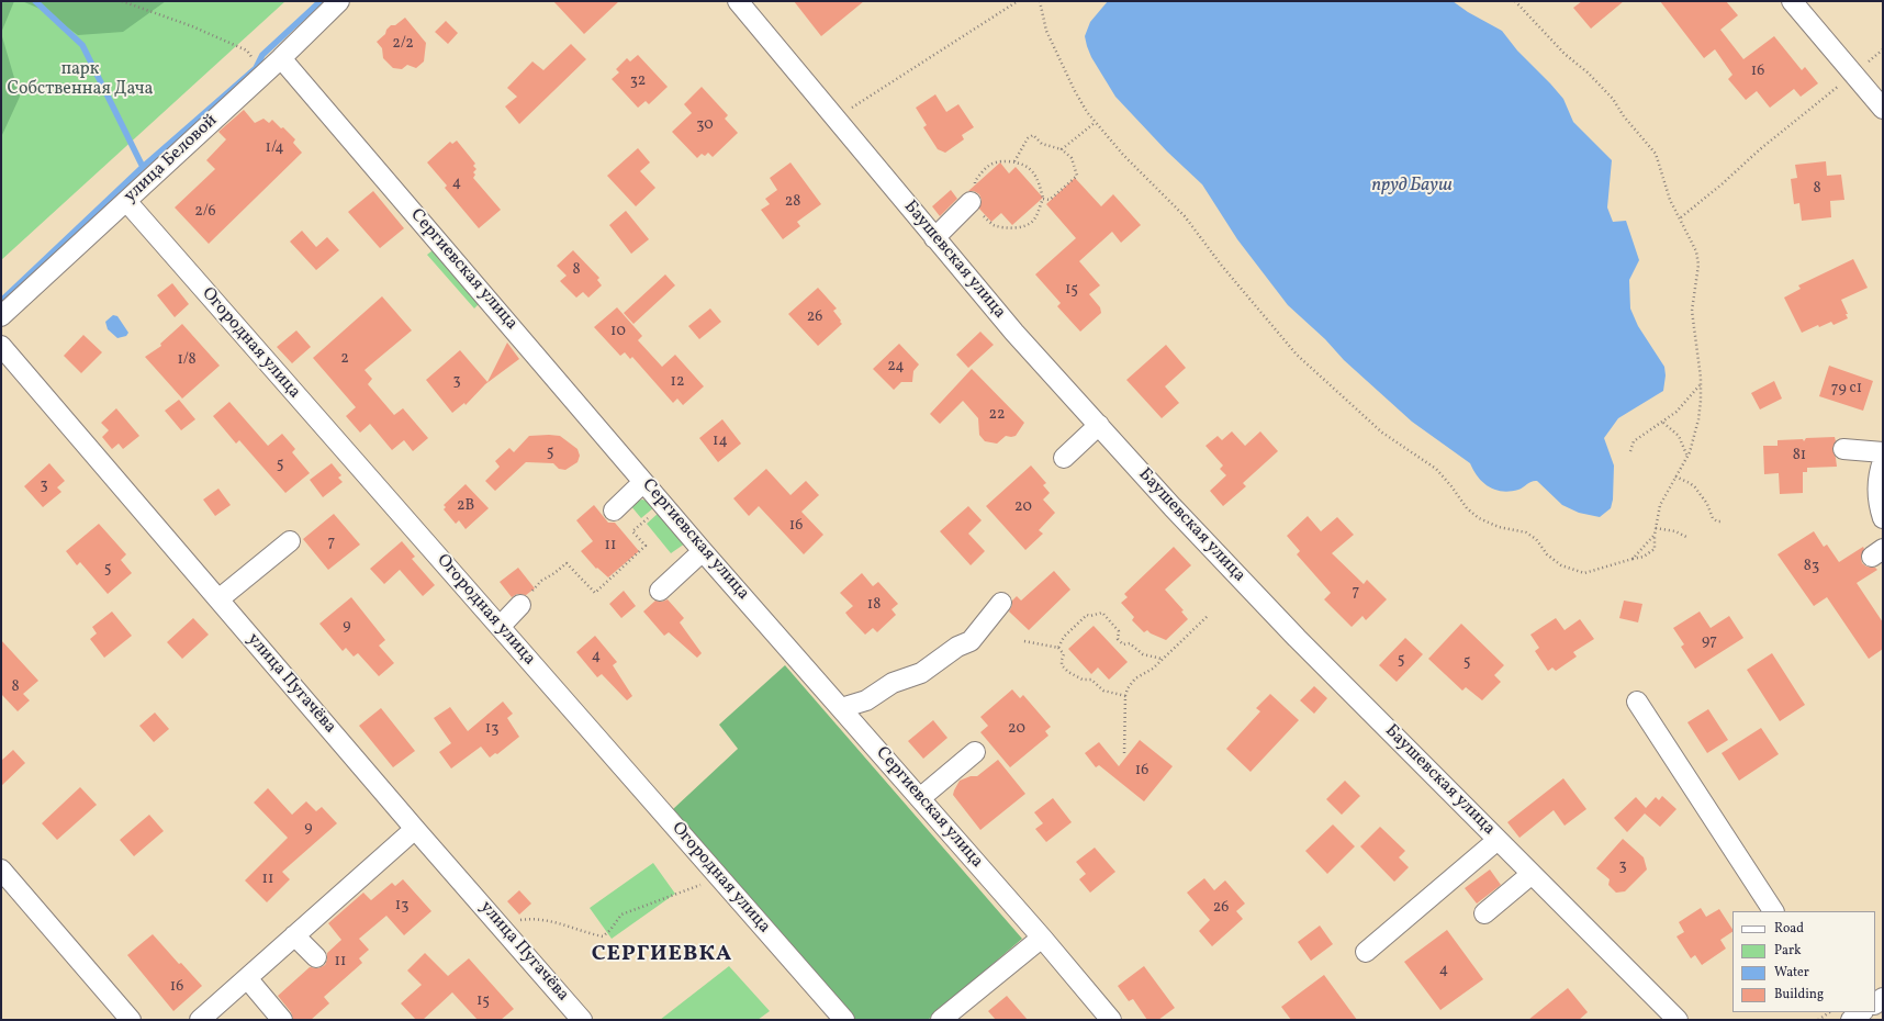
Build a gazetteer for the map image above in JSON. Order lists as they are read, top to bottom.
{
  "streets": {
    "street": [
      "улица Беловой",
      "Баушевская улица",
      "Сергиевская улица",
      "Огородная улица",
      "улица Пугачёва"
    ]
  },
  "crossings": [
    ["улица Беловой", "Сергиевская улица"],
    ["улица Беловой", "Огородная улица"]
  ],
  "districts": ["СЕРГИЕВКА"],
  "water": ["пруд Бауш"],
  "parks": ["парк Собственная Дача"],
  "house_numbers": [
    "2/2",
    "16",
    "32",
    "30",
    "1/4",
    "4",
    "8",
    "28",
    "2/6",
    "8",
    "15",
    "26",
    "10",
    "2",
    "1/8",
    "24",
    "3",
    "12",
    "79 с1",
    "22",
    "14",
    "5",
    "81",
    "5",
    "3",
    "2В",
    "20",
    "16",
    "7",
    "11",
    "83",
    "5",
    "7",
    "18",
    "9",
    "97",
    "4",
    "5",
    "5",
    "8",
    "13",
    "20",
    "16",
    "9",
    "3",
    "11",
    "13",
    "26",
    "11",
    "4",
    "16",
    "15"
  ],
  "legend": [
    "Road",
    "Park",
    "Water",
    "Building"
  ]
}
